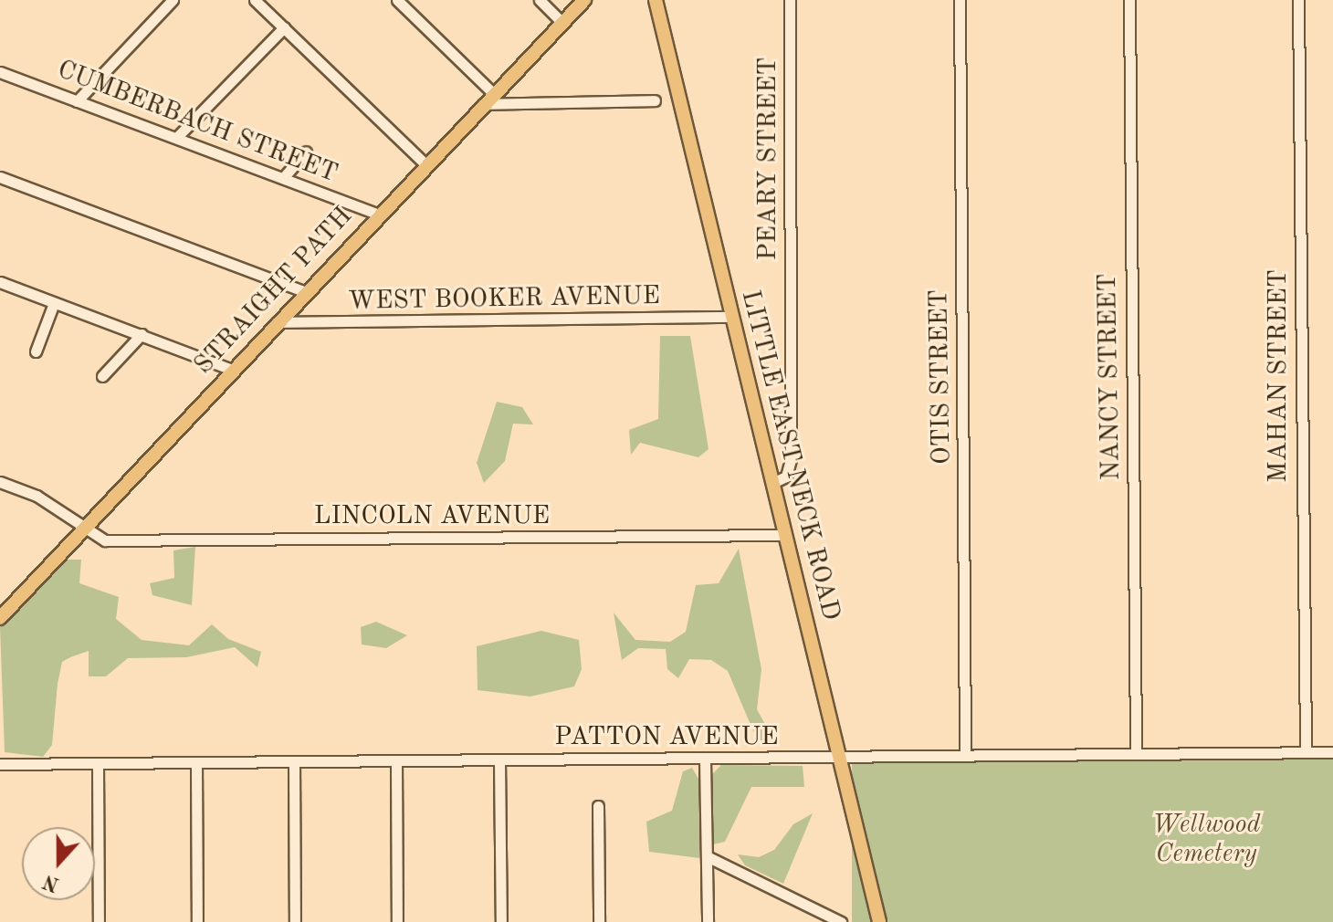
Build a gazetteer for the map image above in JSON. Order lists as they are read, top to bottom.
{
  "streets": {
    "main road": ["STRAIGHT PATH", "LITTLE EAST NECK ROAD"],
    "street": [
      "CUMBERBACH STREET",
      "PEARY STREET",
      "WEST BOOKER AVENUE",
      "MAHAN STREET",
      "OTIS STREET",
      "NANCY STREET",
      "LINCOLN AVENUE",
      "PATTON AVENUE"
    ]
  },
  "crossings": [
    ["CUMBERBACH STREET", "STRAIGHT PATH"],
    ["PEARY STREET", "LITTLE EAST NECK ROAD"],
    ["STRAIGHT PATH", "WEST BOOKER AVENUE"],
    ["STRAIGHT PATH", "LINCOLN AVENUE"],
    ["WEST BOOKER AVENUE", "LITTLE EAST NECK ROAD"],
    ["MAHAN STREET", "PATTON AVENUE"],
    ["OTIS STREET", "PATTON AVENUE"],
    ["NANCY STREET", "PATTON AVENUE"],
    ["LITTLE EAST NECK ROAD", "LINCOLN AVENUE"],
    ["LITTLE EAST NECK ROAD", "PATTON AVENUE"]
  ],
  "parks": ["Wellwood Cemetery"],
  "north": "bottom"
}
